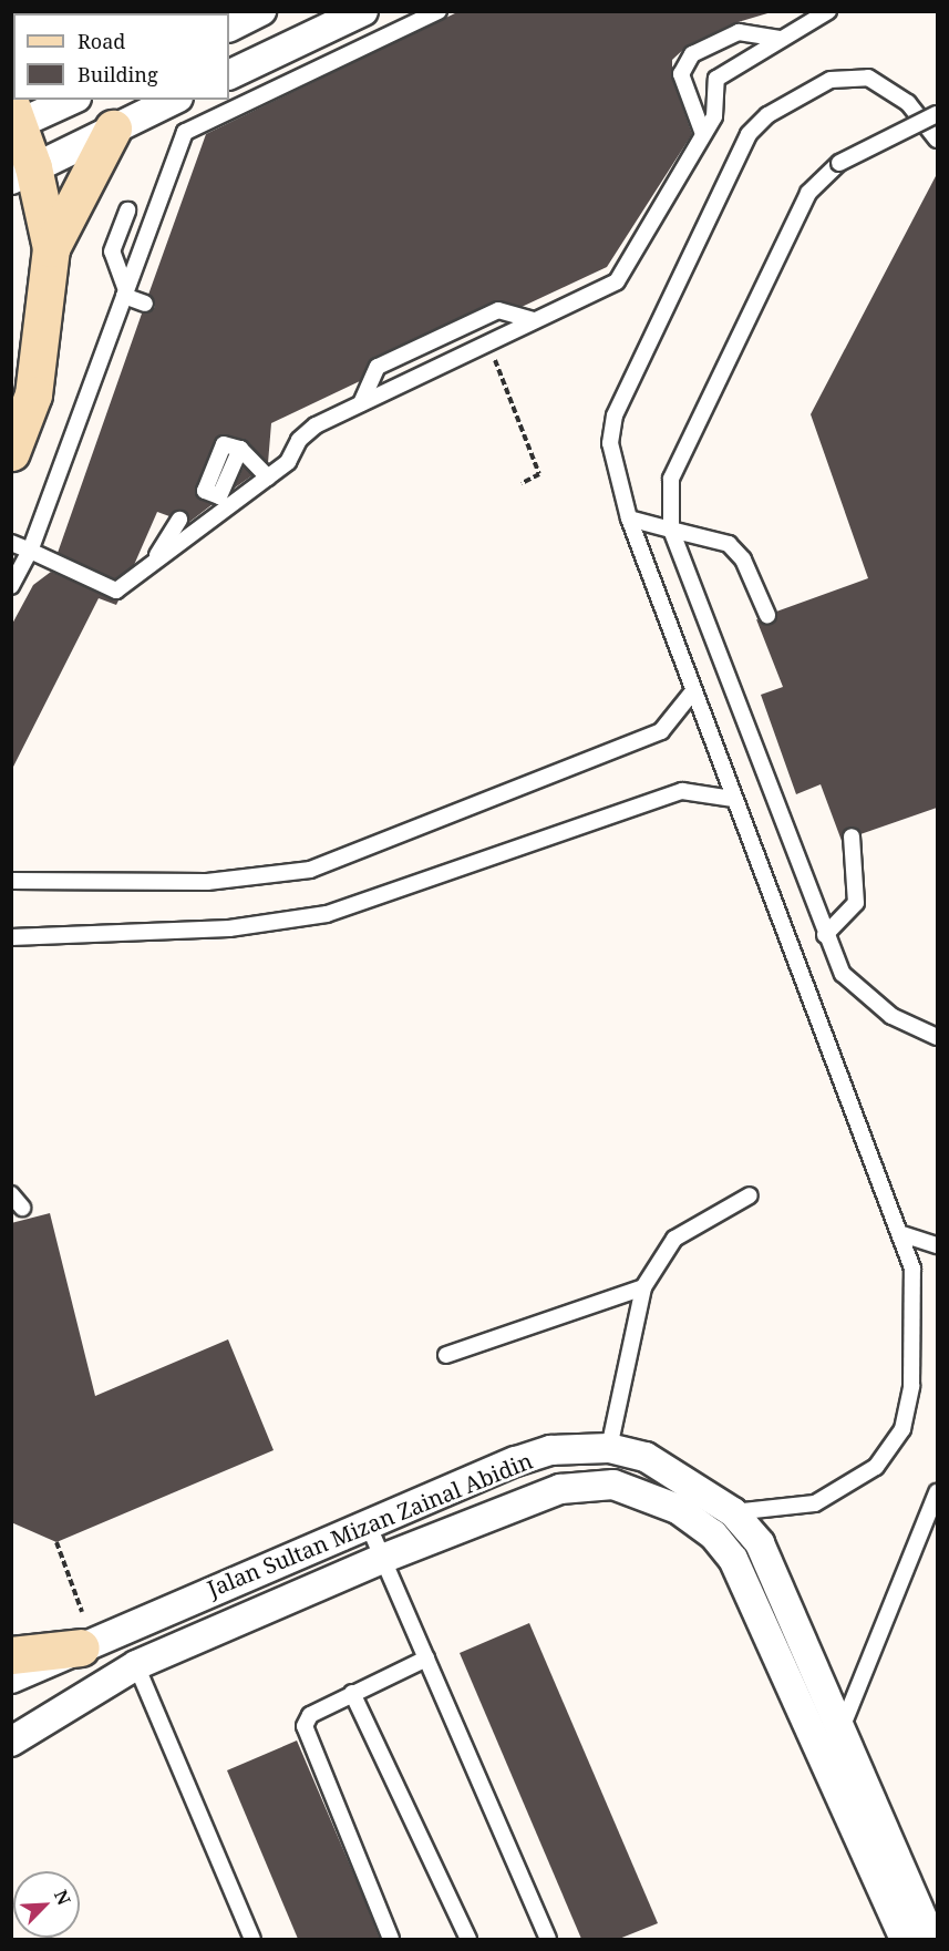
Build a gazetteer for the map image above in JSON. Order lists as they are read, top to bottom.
{
  "streets": {
    "street": ["Jalan Sultan Mizan Zainal Abidin"]
  },
  "legend": ["Road", "Building"],
  "north": "top right"
}
